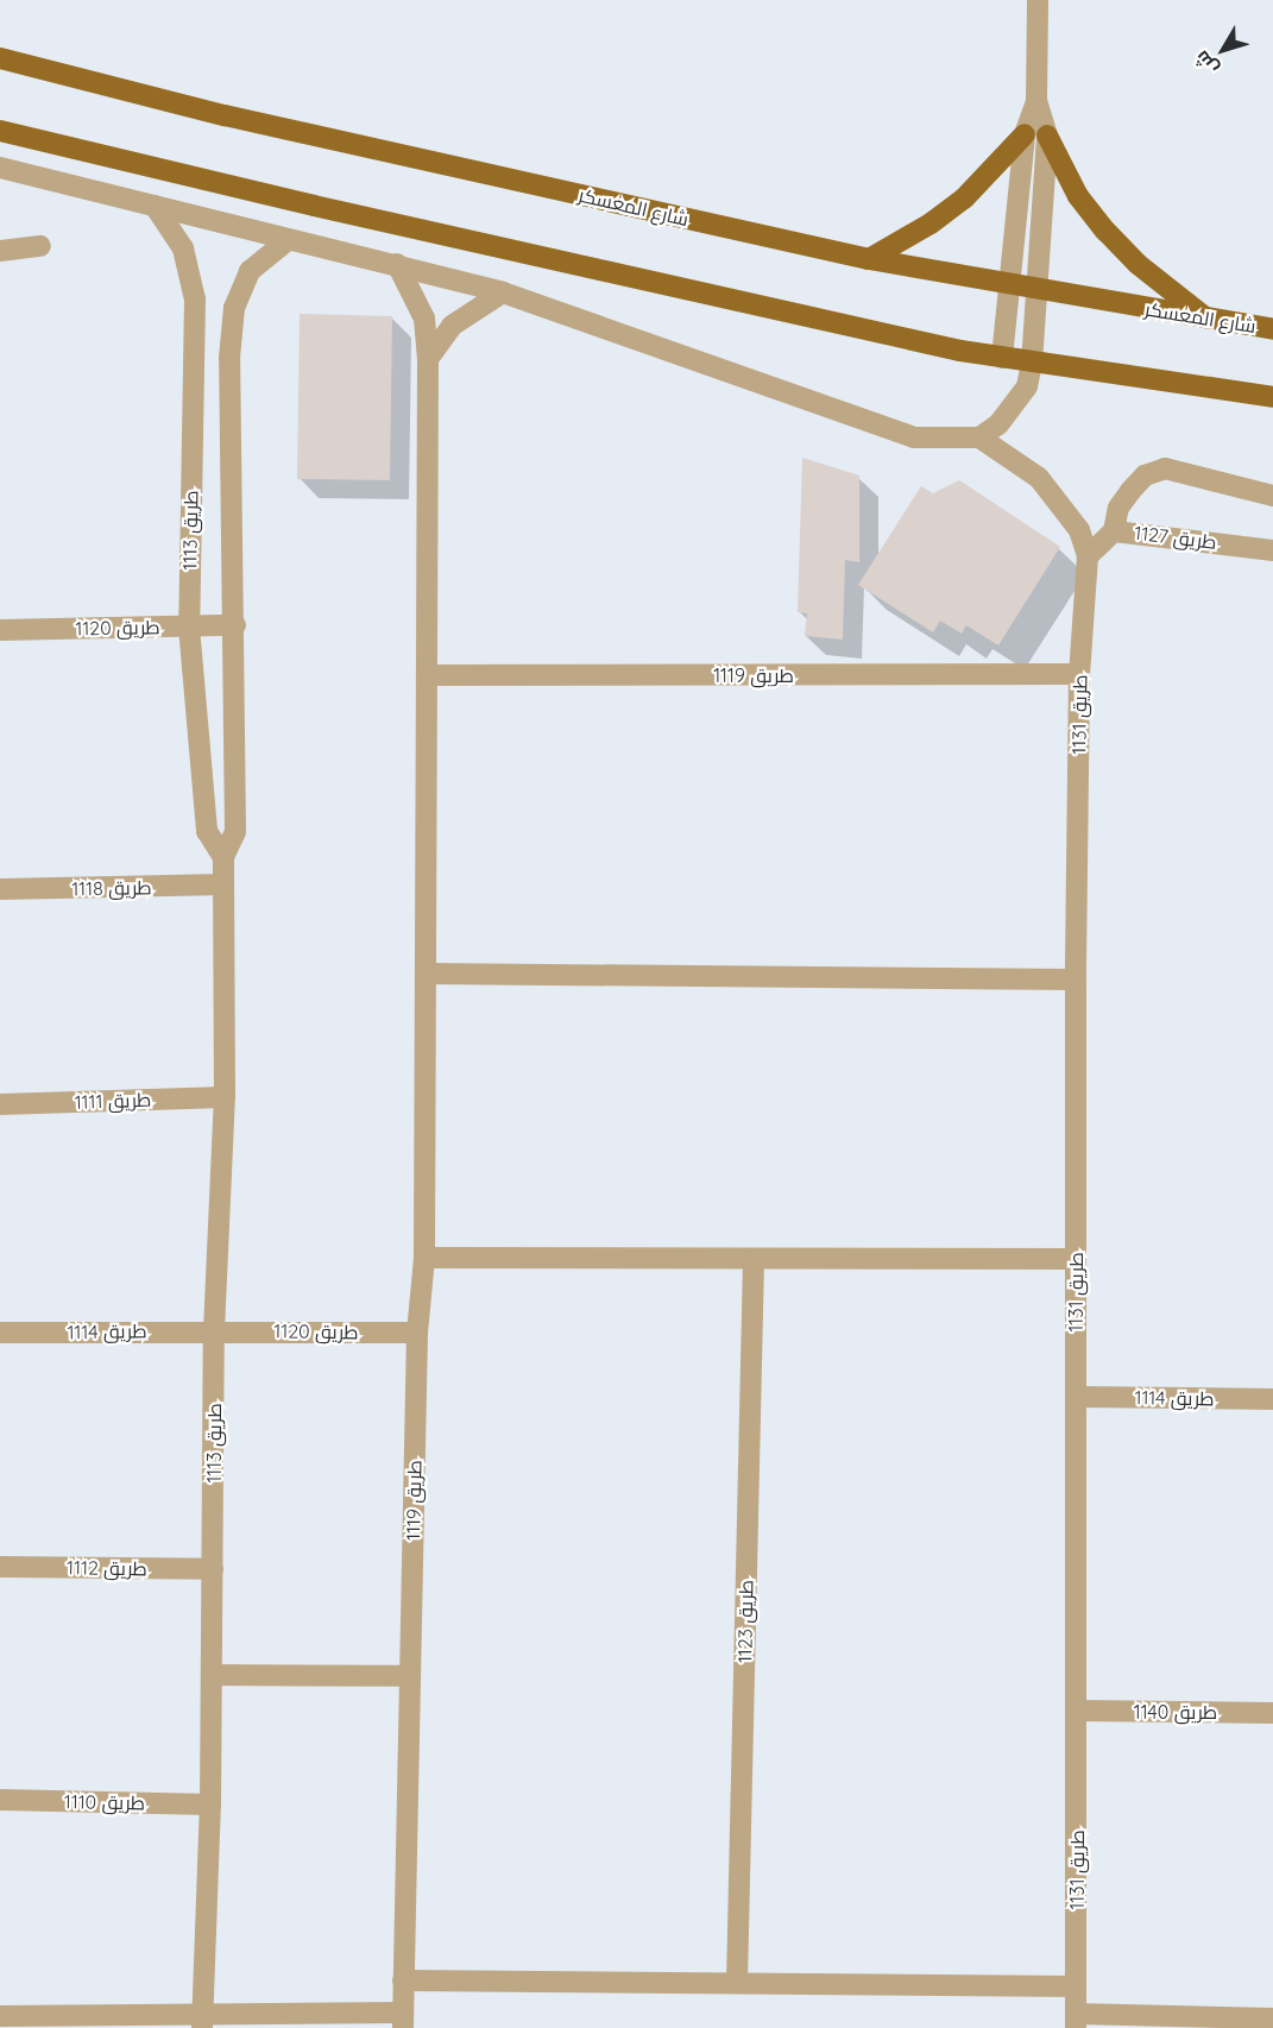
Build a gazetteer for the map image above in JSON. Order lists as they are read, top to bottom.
{
  "streets": {
    "main road": ["شارع المعسكر"],
    "street": [
      "طريق 1113",
      "طريق 1127",
      "طريق 1120",
      "طريق 1119",
      "طريق 1131",
      "طريق 1118",
      "طريق 1111",
      "طريق 1114",
      "طريق 1112",
      "طريق 1123",
      "طريق 1140",
      "طريق 1110"
    ]
  },
  "crossings": [
    ["طريق 1113", "طريق 1120"],
    ["طريق 1113", "طريق 1118"],
    ["طريق 1113", "طريق 1111"],
    ["طريق 1113", "طريق 1114"],
    ["طريق 1113", "طريق 1112"],
    ["طريق 1113", "طريق 1110"],
    ["طريق 1127", "طريق 1131"],
    ["طريق 1120", "طريق 1119"],
    ["طريق 1120", "طريق 1114"],
    ["طريق 1119", "طريق 1131"],
    ["طريق 1131", "طريق 1114"],
    ["طريق 1131", "طريق 1140"]
  ],
  "north": "bottom left"
}
